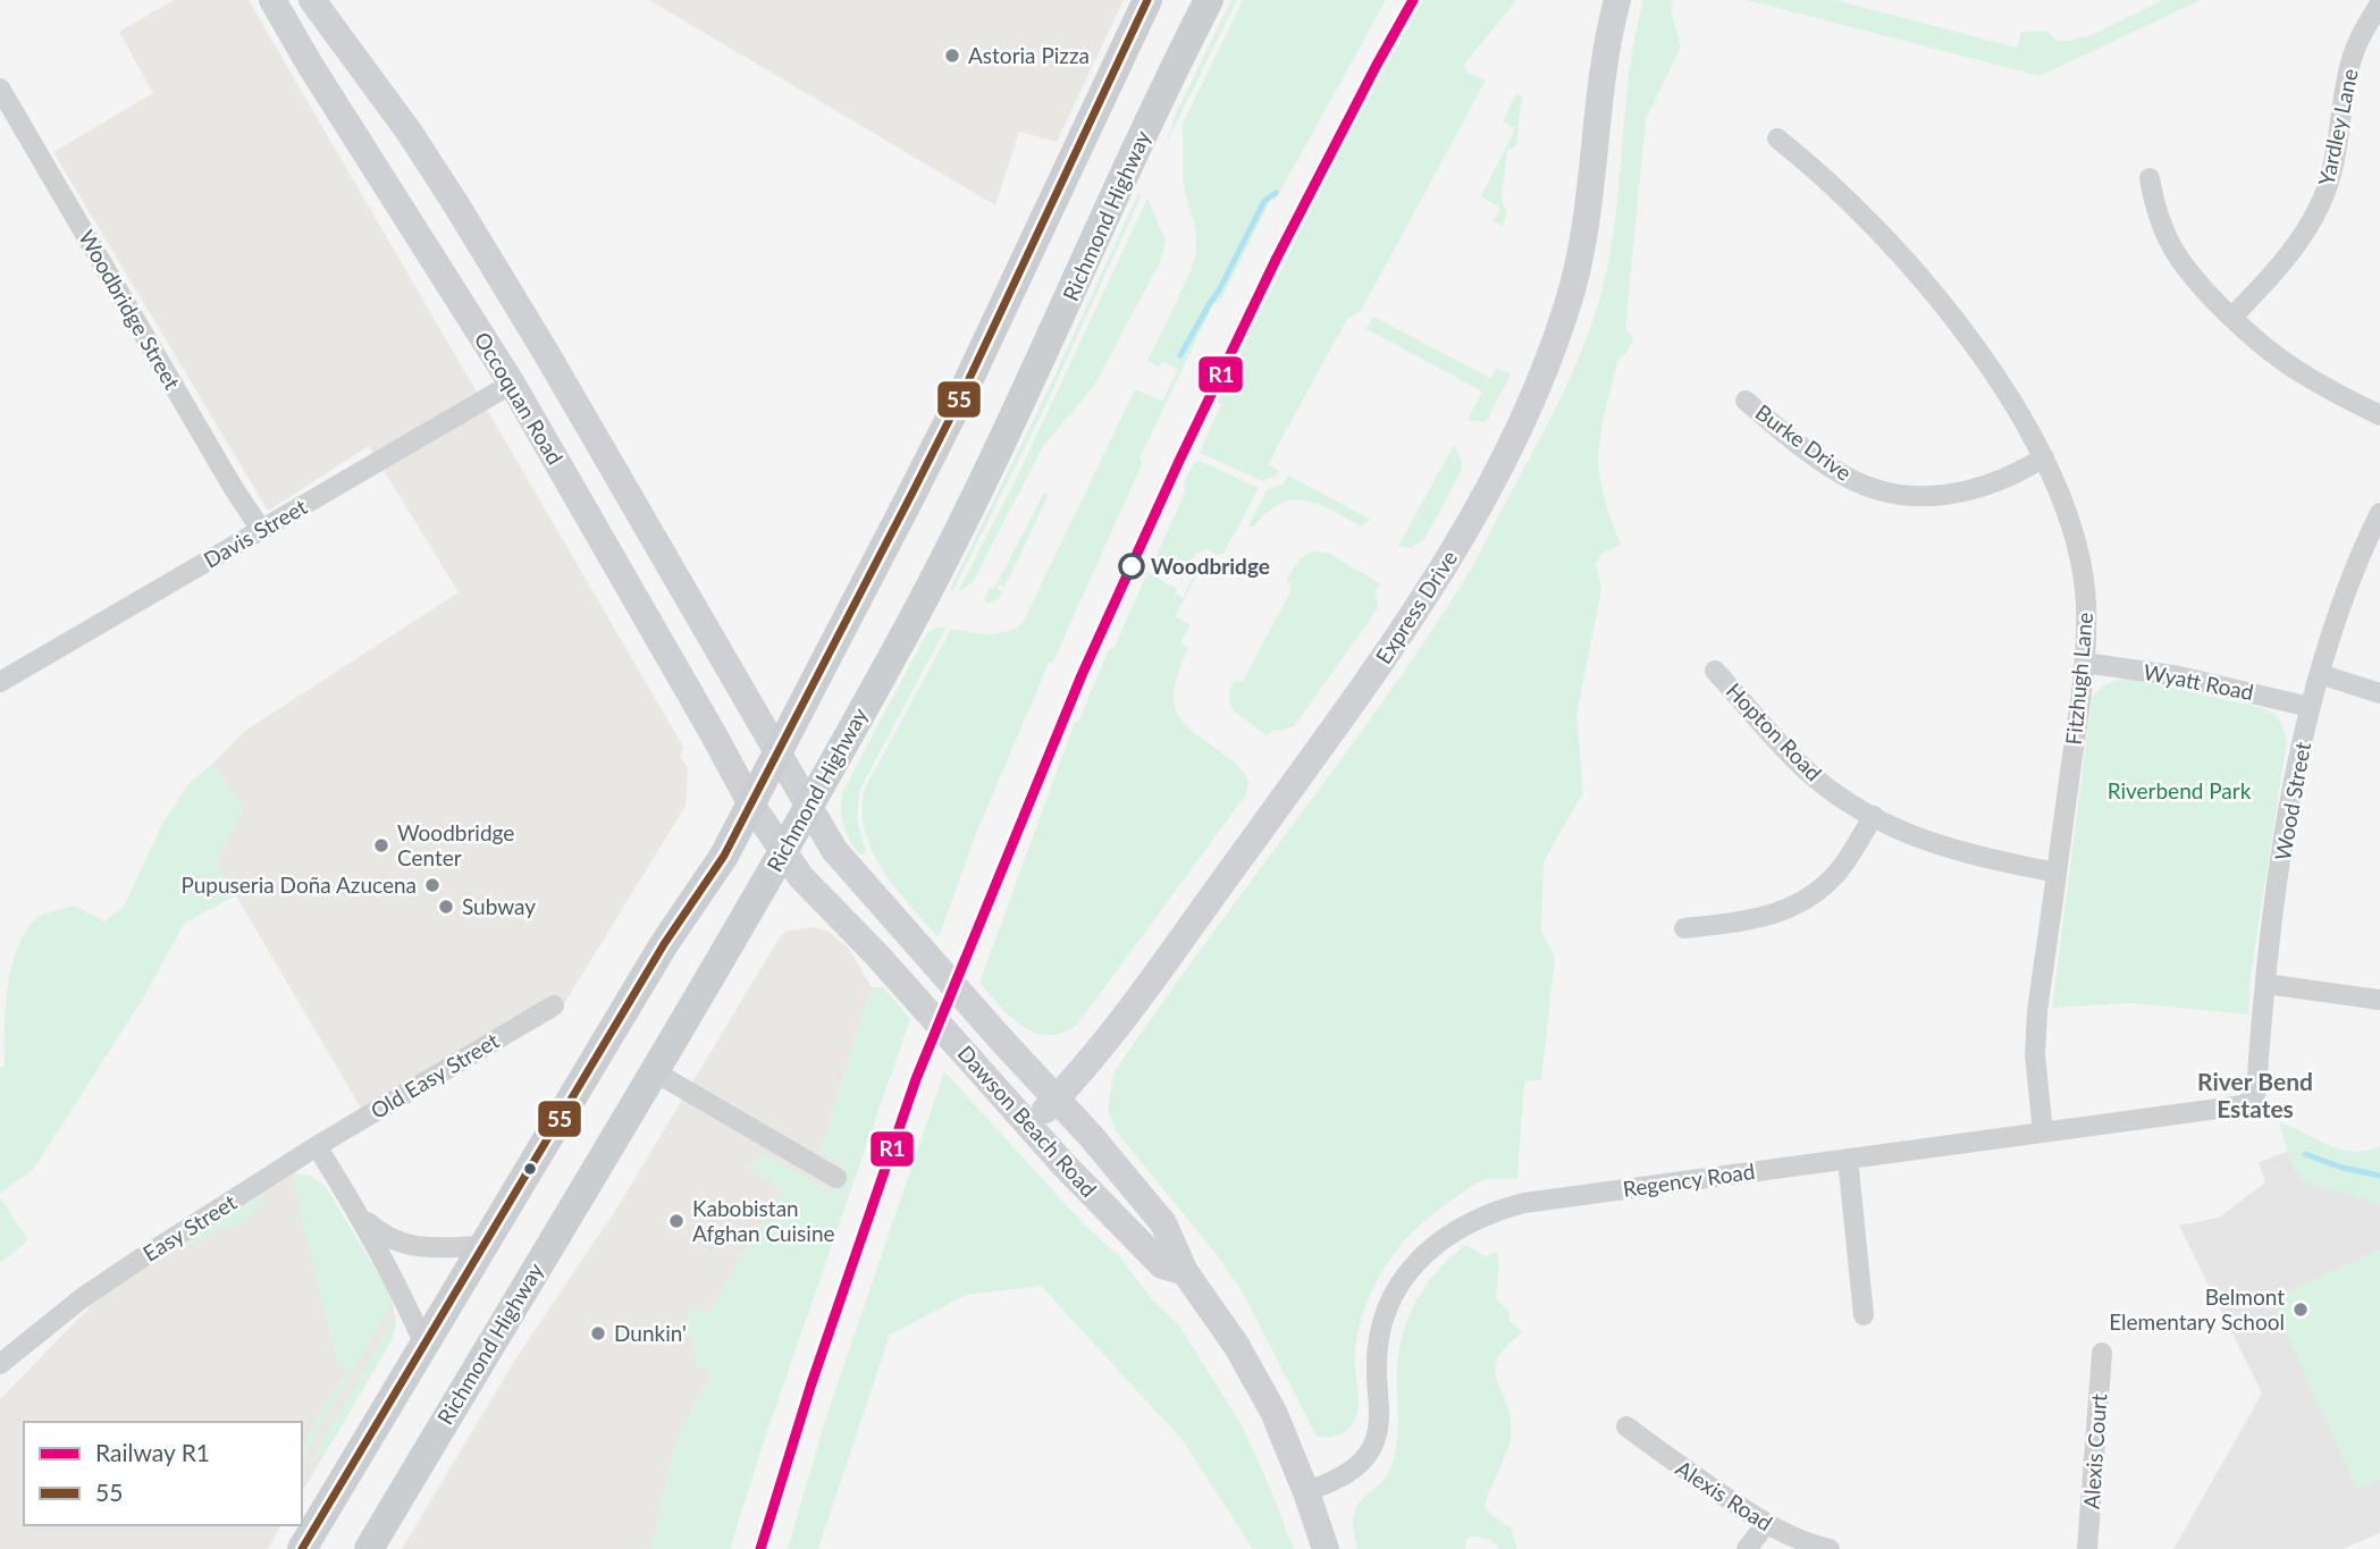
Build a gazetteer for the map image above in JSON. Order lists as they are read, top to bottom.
{
  "streets": {
    "main road": ["Richmond Highway"],
    "street": [
      "Yardley Lane",
      "Woodbridge Street",
      "Occoquan Road",
      "Burke Drive",
      "Davis Street",
      "Express Drive",
      "Fitzhugh Lane",
      "Wyatt Road",
      "Hopton Road",
      "Wood Street",
      "Old Easy Street",
      "Dawson Beach Road",
      "Regency Road",
      "Easy Street",
      "Alexis Court",
      "Alexis Road"
    ]
  },
  "crossings": [
    ["Richmond Highway", "Occoquan Road"],
    ["Richmond Highway", "Dawson Beach Road"],
    ["Woodbridge Street", "Davis Street"],
    ["Occoquan Road", "Davis Street"],
    ["Occoquan Road", "Dawson Beach Road"],
    ["Burke Drive", "Fitzhugh Lane"],
    ["Express Drive", "Dawson Beach Road"],
    ["Fitzhugh Lane", "Wyatt Road"],
    ["Fitzhugh Lane", "Hopton Road"],
    ["Fitzhugh Lane", "Regency Road"],
    ["Wyatt Road", "Wood Street"],
    ["Wood Street", "Regency Road"],
    ["Old Easy Street", "Easy Street"],
    ["Dawson Beach Road", "Regency Road"]
  ],
  "districts": ["River Bend Estates"],
  "parks": ["Riverbend Park"],
  "places": [
    "Astoria Pizza",
    "Woodbridge",
    "Woodbridge Center",
    "Pupuseria Doña Azucena",
    "Subway",
    "Kabobistan Afghan Cuisine",
    "Belmont Elementary School",
    "Dunkin'"
  ],
  "lines": ["rail line R1", "transit line 55"],
  "legend": ["Railway R1", "55"]
}
